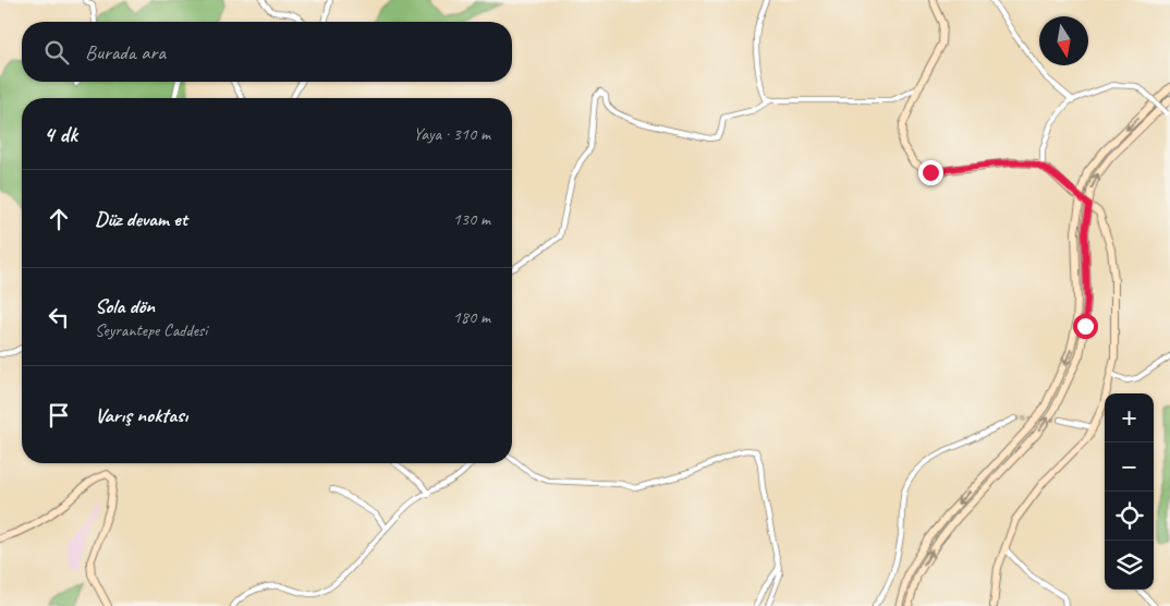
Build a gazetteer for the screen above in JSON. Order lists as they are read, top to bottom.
{
  "north": "bottom",
  "page": {
    "search": "Burada ara",
    "heading": ["4 dk", "Yaya · 310 m"],
    "list": [
      ["Düz devam et", "130 m"],
      ["Sola dön", "Seyrantepe Caddesi", "180 m"],
      "Varış noktası"
    ],
    "map_buttons": ["+", "−"]
  }
}
